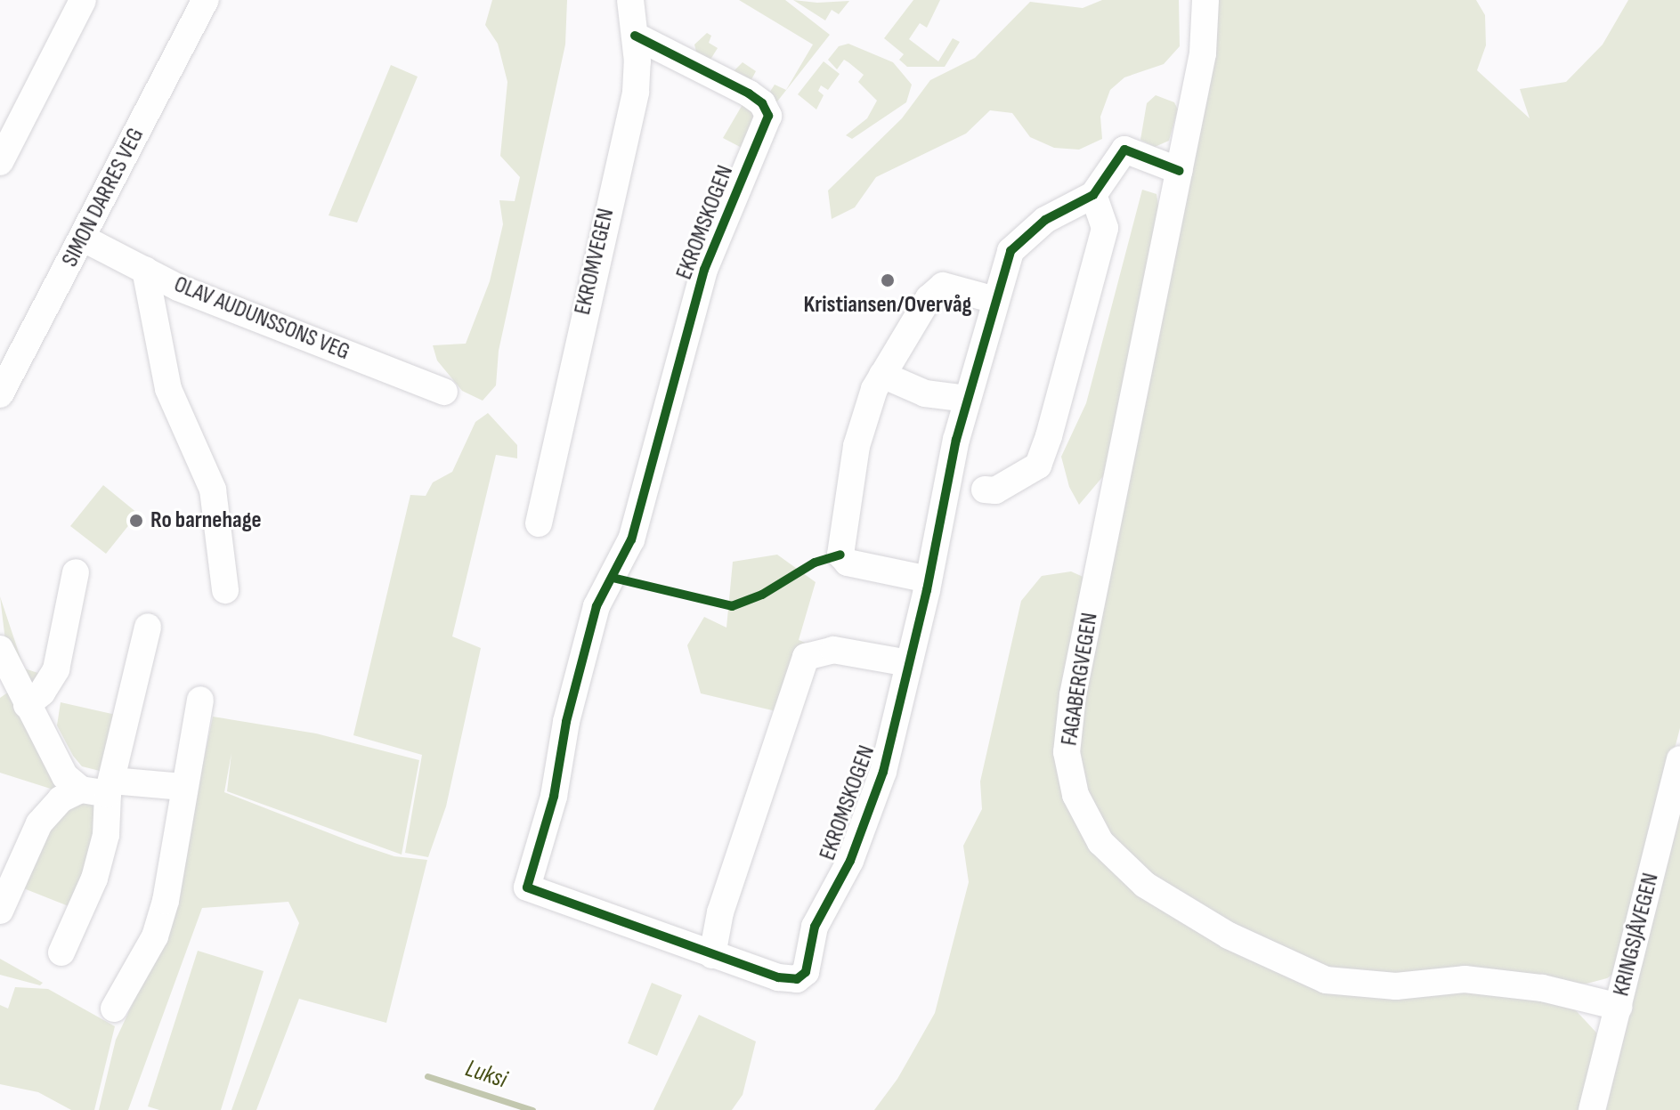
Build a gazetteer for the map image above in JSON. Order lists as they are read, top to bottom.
{
  "streets": {
    "street": [
      "SIMON DARRES VEG",
      "EKROMSKOGEN",
      "EKROMVEGEN",
      "OLAV AUDUNSSONS VEG",
      "FAGABERGVEGEN",
      "KRINGSJÅVEGEN"
    ]
  },
  "crossings": [
    ["SIMON DARRES VEG", "OLAV AUDUNSSONS VEG"],
    ["EKROMSKOGEN", "EKROMVEGEN"],
    ["EKROMSKOGEN", "FAGABERGVEGEN"],
    ["FAGABERGVEGEN", "KRINGSJÅVEGEN"]
  ],
  "water": ["Luksi"],
  "places": ["Kristiansen/Overvåg", "Ro barnehage"]
}
